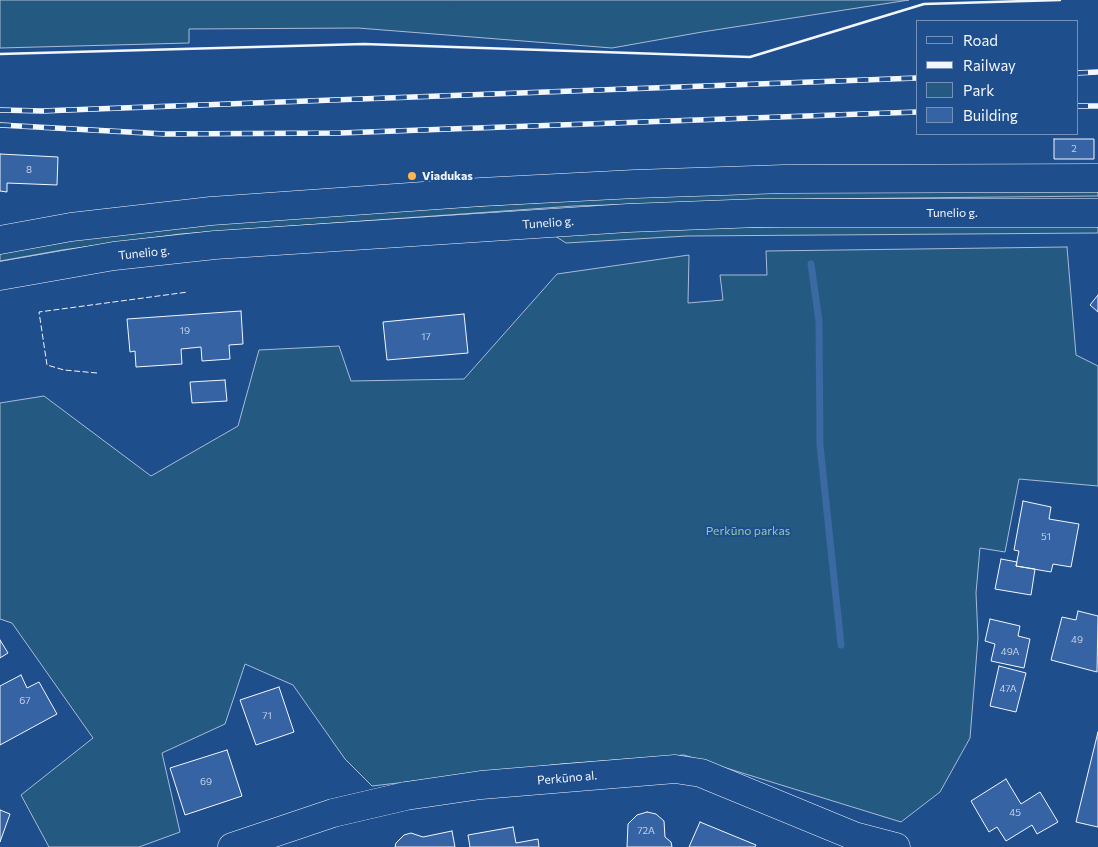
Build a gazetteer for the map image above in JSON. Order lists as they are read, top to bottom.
{
  "streets": {
    "main road": ["Tunelio g.", "Perkūno al."]
  },
  "parks": ["Perkūno parkas"],
  "places": ["Viadukas"],
  "house_numbers": [
    "2",
    "8",
    "19",
    "17",
    "51",
    "49",
    "49A",
    "47A",
    "67",
    "71",
    "69",
    "45",
    "72A"
  ],
  "legend": [
    "Road",
    "Railway",
    "Park",
    "Building"
  ]
}
